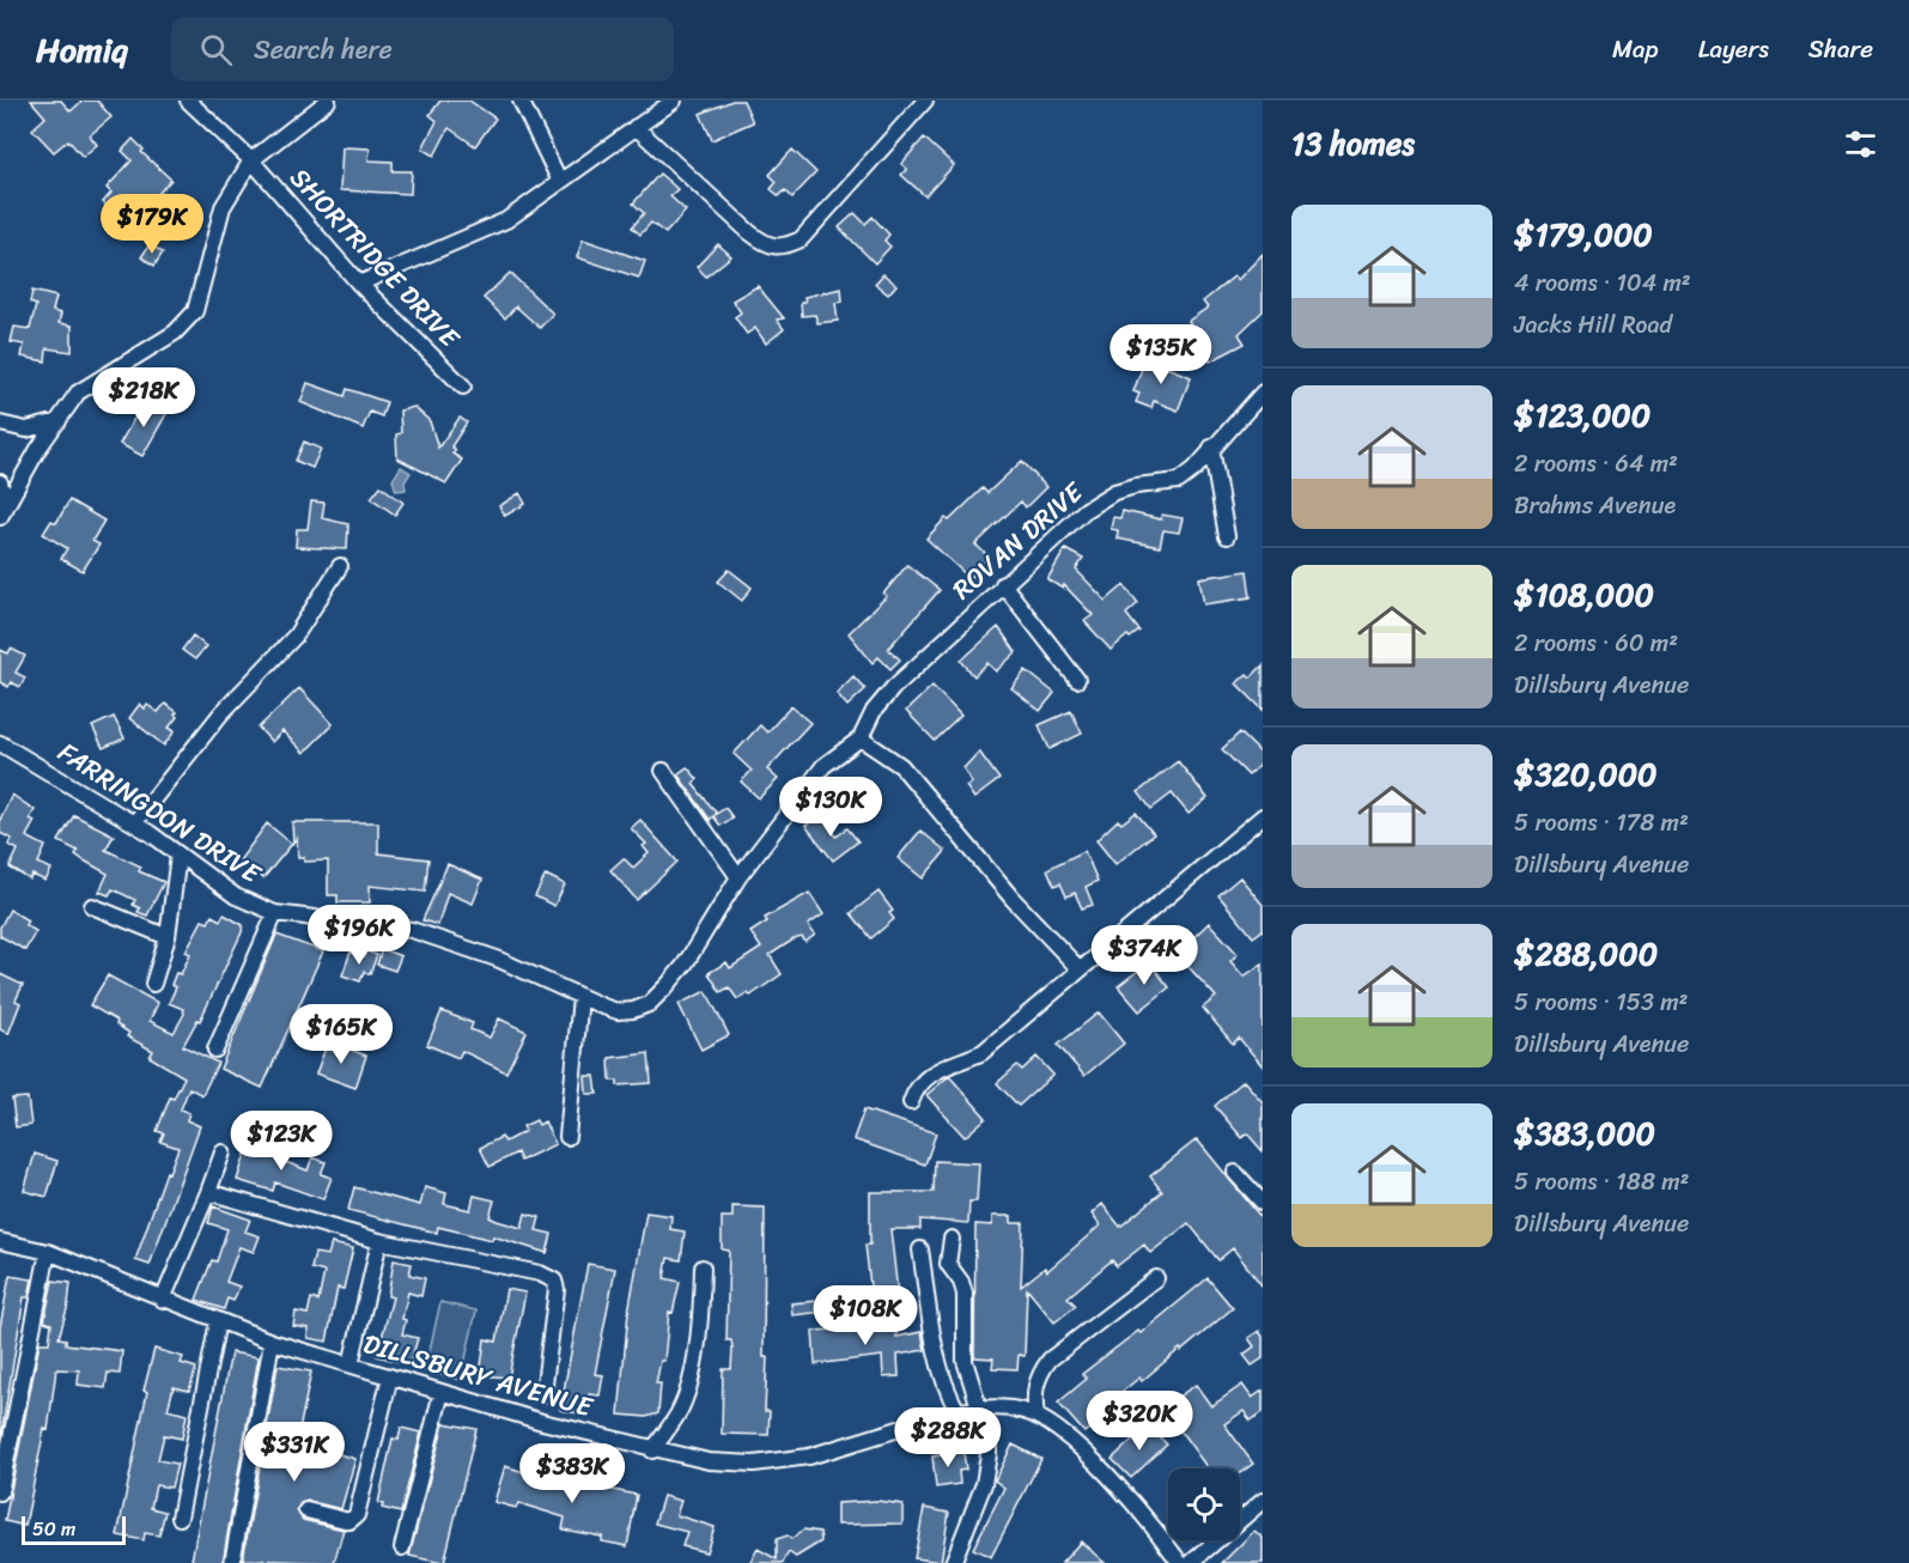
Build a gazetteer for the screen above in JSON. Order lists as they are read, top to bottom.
{
  "streets": {
    "street": [
      "SHORTRIDGE DRIVE",
      "ROVAN DRIVE",
      "FARRINGDON DRIVE",
      "DILLSBURY AVENUE"
    ]
  },
  "crossings": [
    ["ROVAN DRIVE", "FARRINGDON DRIVE"]
  ],
  "scale_bar": "50 m",
  "page": {
    "header": "Homiq",
    "search": "Search here",
    "nav": ["Map", "Layers", "Share"],
    "heading": "13 homes",
    "list": [
      {
        "name": "$179,000",
        "note": "4 rooms · 104 m² · Jacks Hill Road"
      },
      {
        "name": "$123,000",
        "note": "2 rooms · 64 m² · Brahms Avenue"
      },
      {
        "name": "$108,000",
        "note": "2 rooms · 60 m² · Dillsbury Avenue"
      },
      {
        "name": "$320,000",
        "note": "5 rooms · 178 m² · Dillsbury Avenue"
      },
      {
        "name": "$288,000",
        "note": "5 rooms · 153 m² · Dillsbury Avenue"
      },
      {
        "name": "$383,000",
        "note": "5 rooms · 188 m² · Dillsbury Avenue"
      }
    ],
    "price": [
      "$179K",
      "$135K",
      "$218K",
      "$130K",
      "$196K",
      "$374K",
      "$165K",
      "$123K",
      "$108K",
      "$320K",
      "$288K",
      "$331K",
      "$383K"
    ],
    "scale": "50 m"
  }
}
